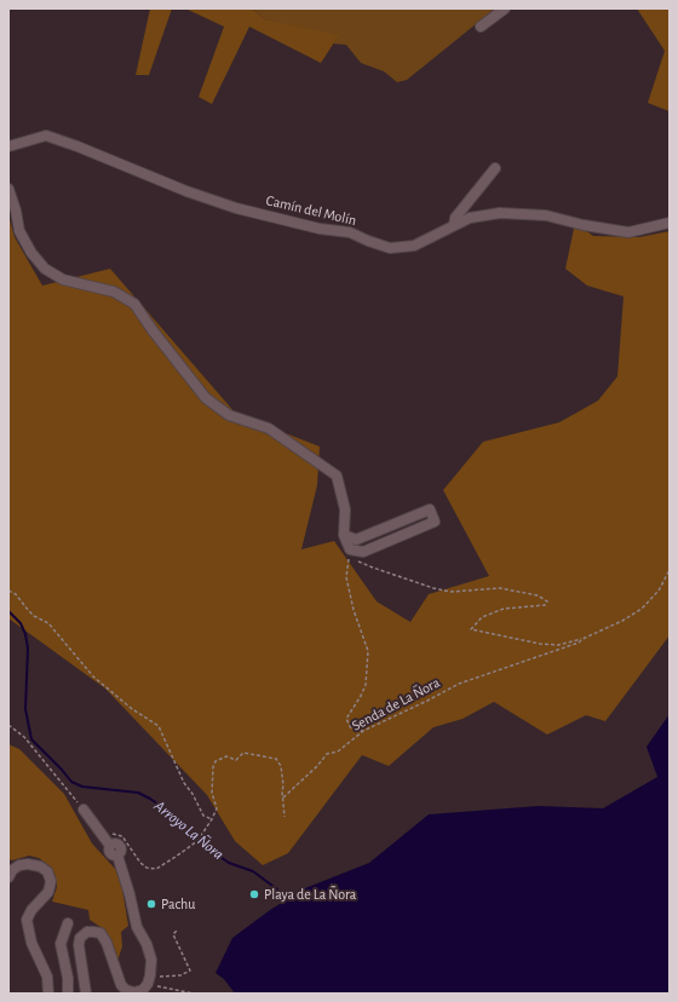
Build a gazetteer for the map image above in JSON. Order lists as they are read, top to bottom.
{
  "streets": {
    "street": ["Camín del Molín"],
    "path": ["Senda de La Ñora"]
  },
  "water": ["Arroyo La Ñora"],
  "places": ["Playa de La Ñora", "Pachu"]
}
